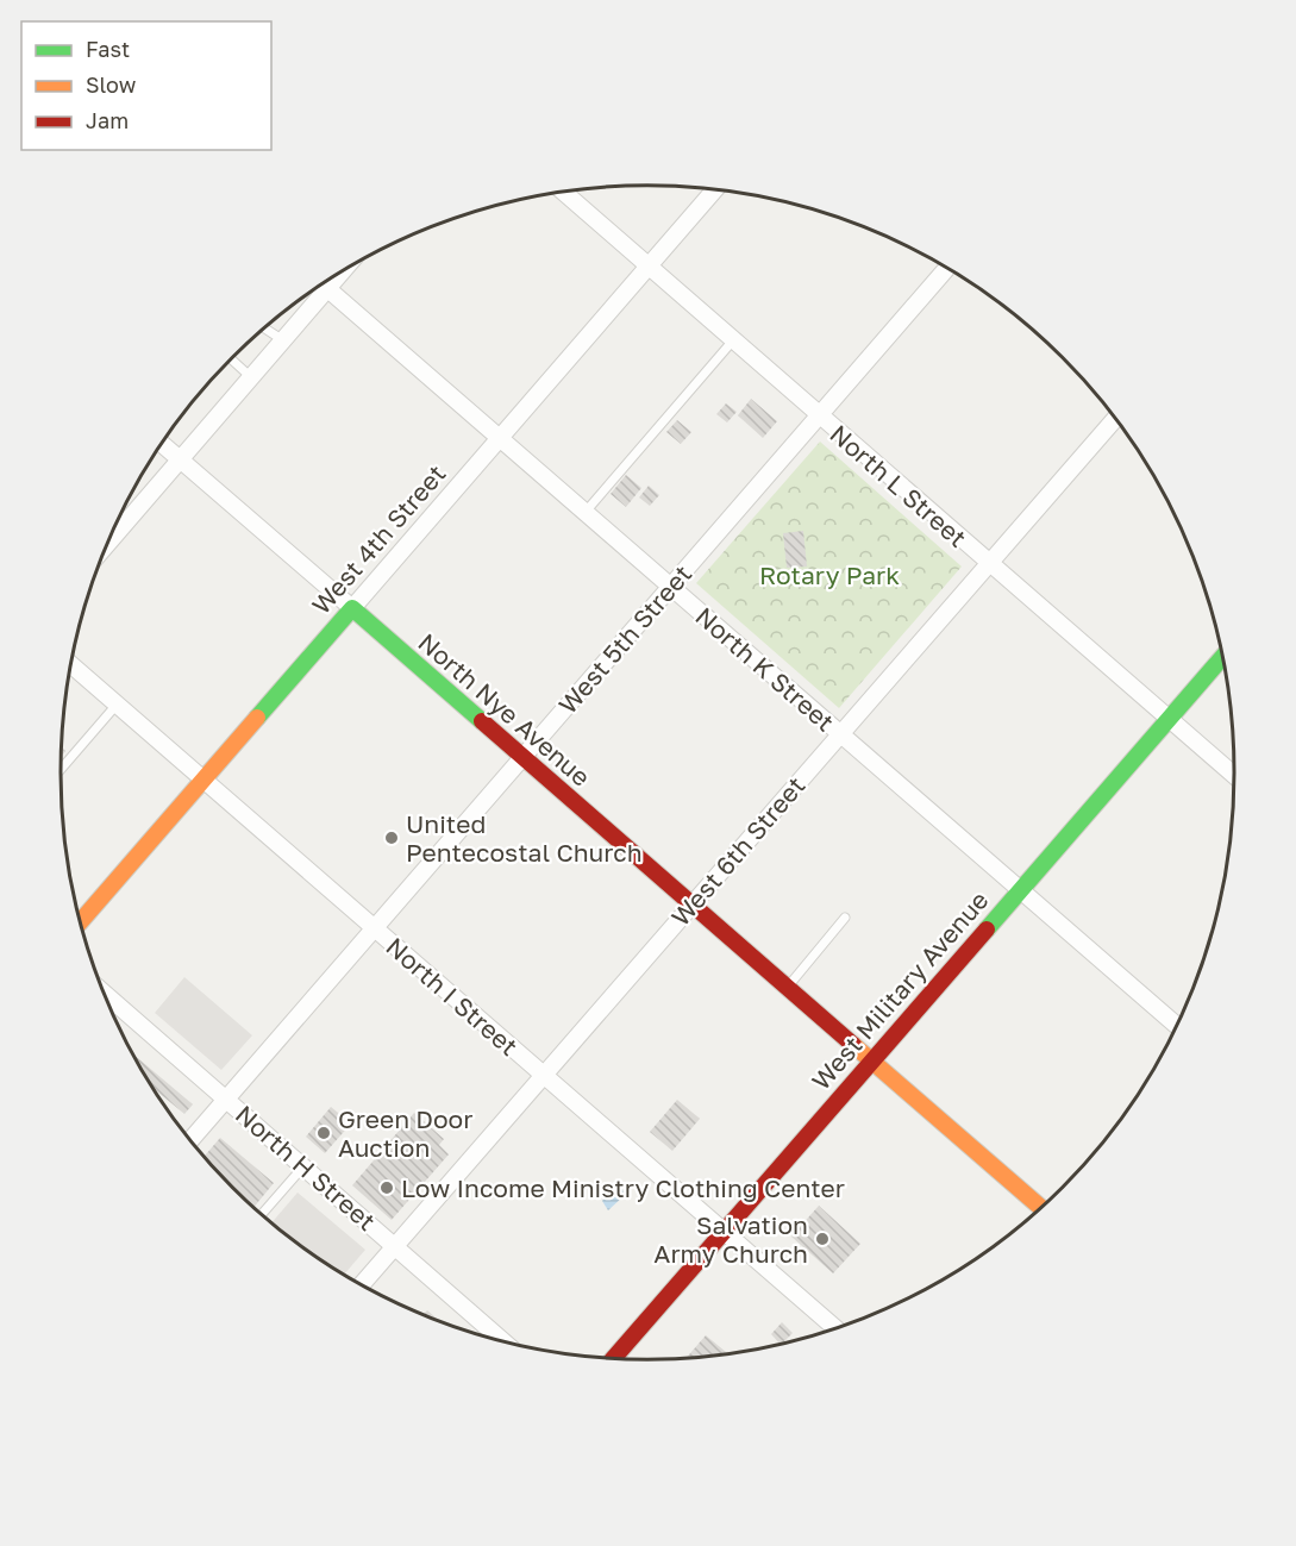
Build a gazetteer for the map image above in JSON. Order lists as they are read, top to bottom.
{
  "streets": {
    "street": [
      "North L Street",
      "West 4th Street",
      "West 5th Street",
      "North K Street",
      "North Nye Avenue",
      "West 6th Street",
      "West Military Avenue",
      "North I Street",
      "North H Street"
    ]
  },
  "crossings": [
    ["North L Street", "West 4th Street"],
    ["North L Street", "West 5th Street"],
    ["North L Street", "West 6th Street"],
    ["North L Street", "West Military Avenue"],
    ["West 4th Street", "North K Street"],
    ["West 4th Street", "North Nye Avenue"],
    ["West 4th Street", "North I Street"],
    ["West 5th Street", "North K Street"],
    ["West 5th Street", "North Nye Avenue"],
    ["West 5th Street", "North I Street"],
    ["West 5th Street", "North H Street"],
    ["North K Street", "West 6th Street"],
    ["North K Street", "West Military Avenue"],
    ["North Nye Avenue", "West 6th Street"],
    ["North Nye Avenue", "West Military Avenue"],
    ["West 6th Street", "North I Street"],
    ["West 6th Street", "North H Street"],
    ["West Military Avenue", "North I Street"]
  ],
  "parks": ["Rotary Park"],
  "places": [
    "United Pentecostal Church",
    "Green Door Auction",
    "Low Income Ministry Clothing Center",
    "Salvation Army Church"
  ],
  "legend": ["Fast", "Slow", "Jam"]
}
